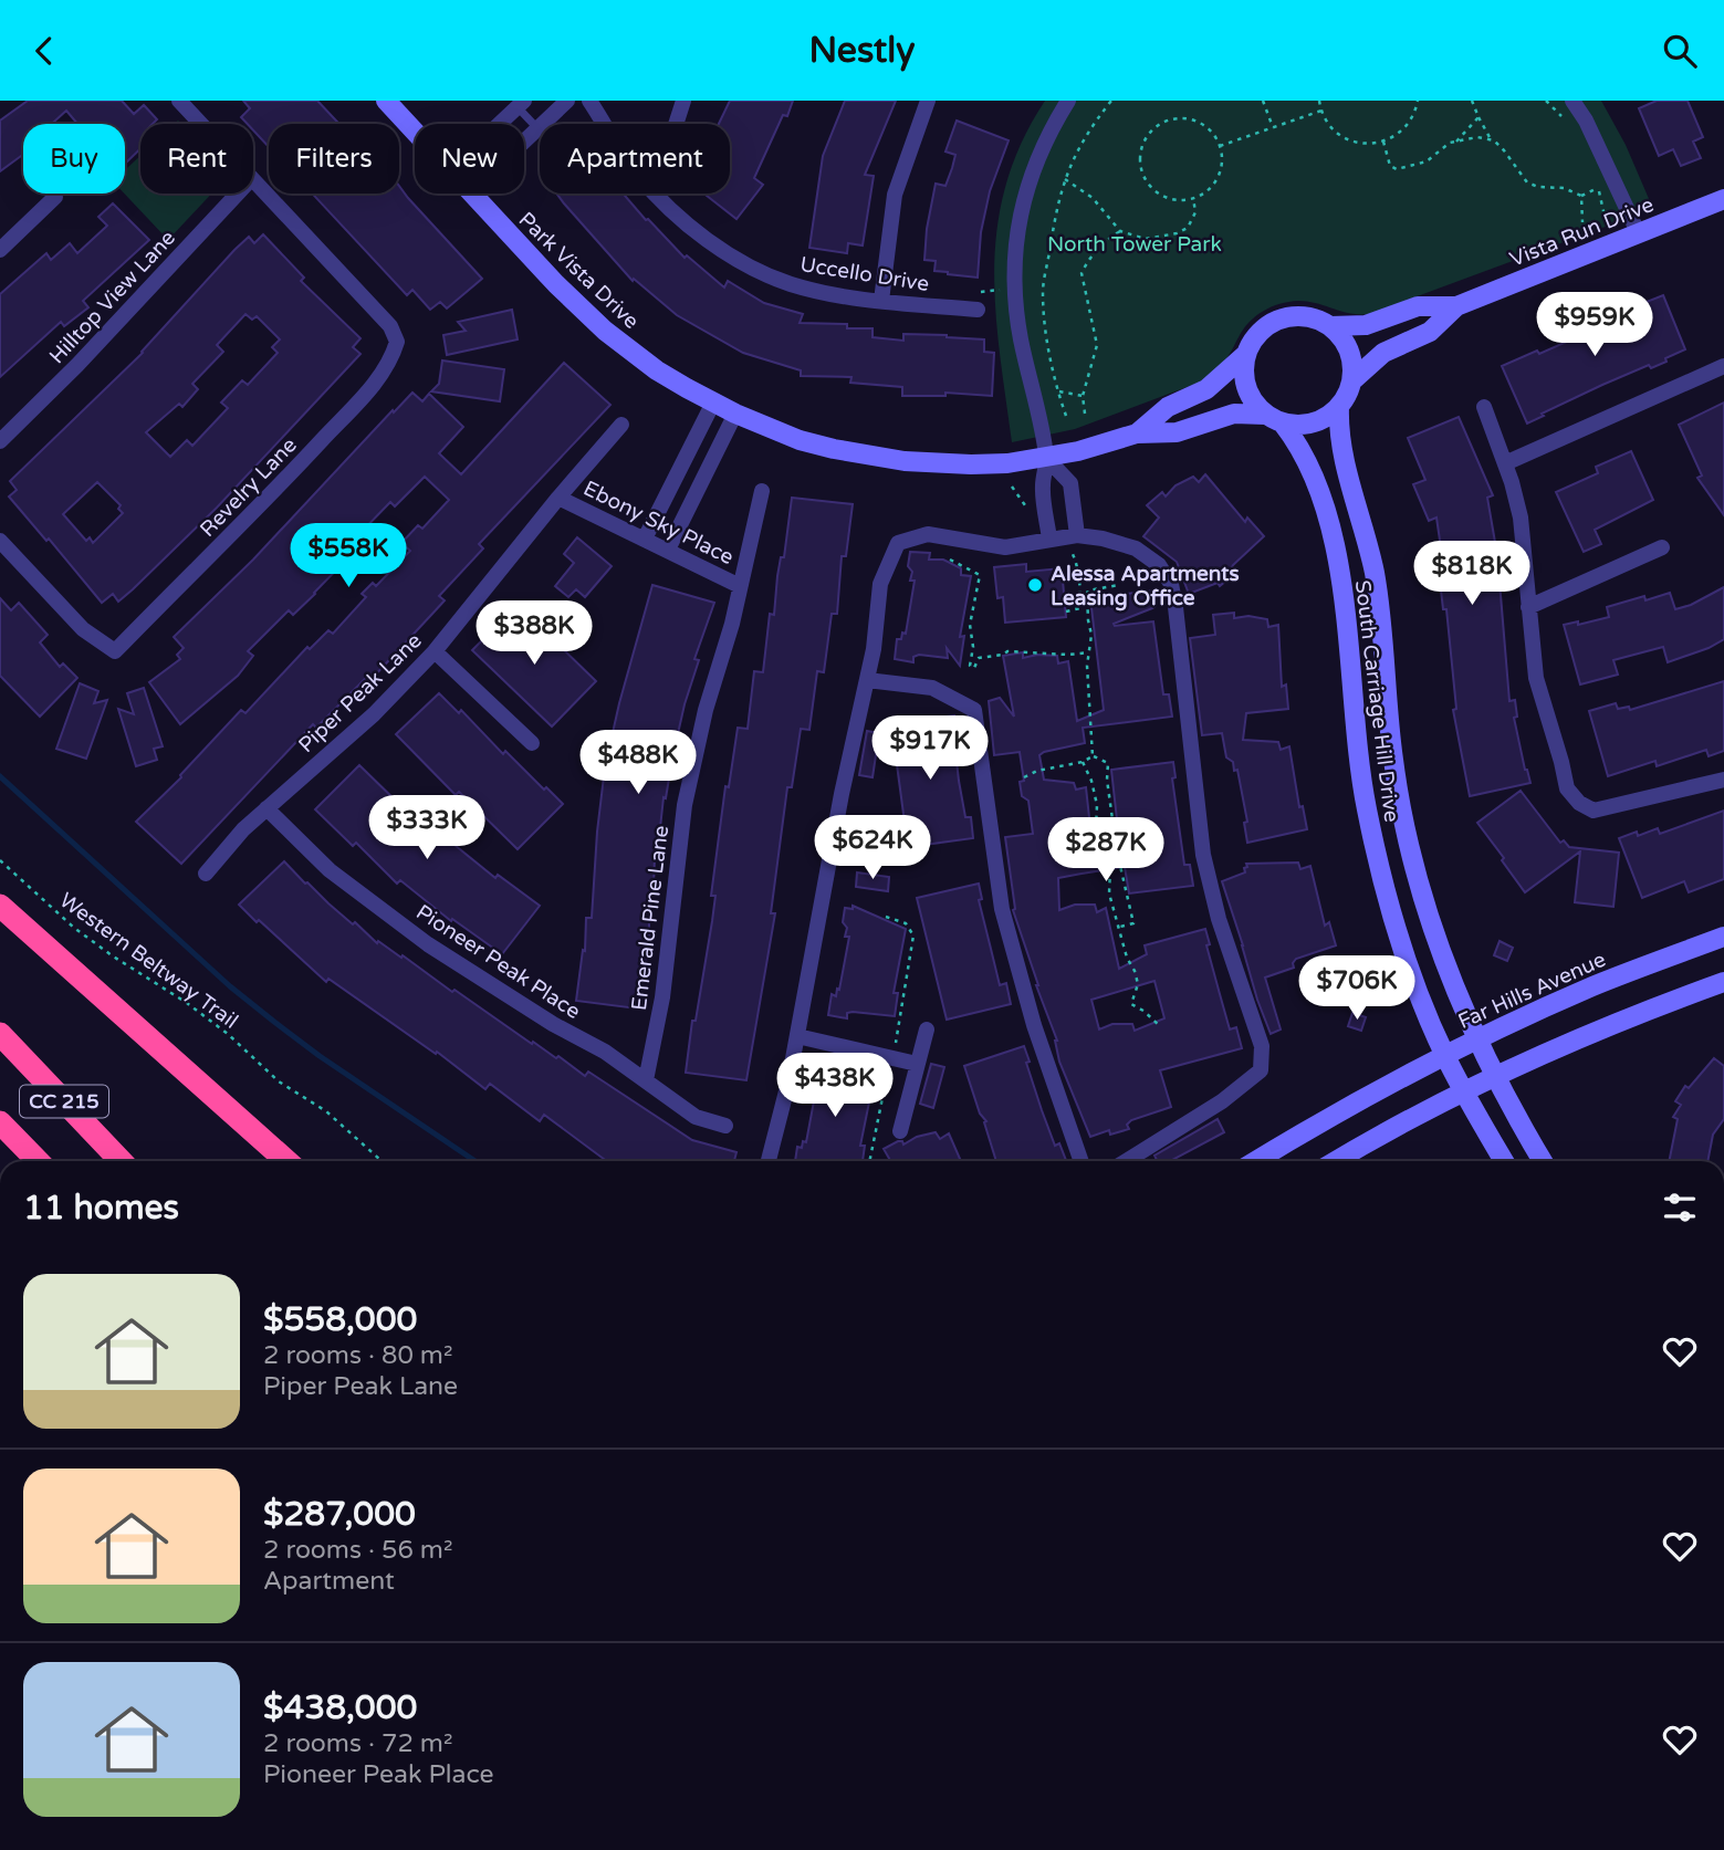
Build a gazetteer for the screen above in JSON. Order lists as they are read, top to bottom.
{
  "streets": {
    "highway": ["CC 215"],
    "street": [
      "Vista Run Drive",
      "Park Vista Drive",
      "Uccello Drive",
      "Hilltop View Lane",
      "Revelry Lane",
      "Ebony Sky Place",
      "Piper Peak Lane",
      "South Carriage Hill Drive",
      "Emerald Pine Lane",
      "Pioneer Peak Place",
      "Far Hills Avenue"
    ],
    "path": ["Western Beltway Trail"]
  },
  "crossings": [
    ["Vista Run Drive", "Park Vista Drive"],
    ["Vista Run Drive", "South Carriage Hill Drive"],
    ["Park Vista Drive", "South Carriage Hill Drive"],
    ["Ebony Sky Place", "Piper Peak Lane"],
    ["Ebony Sky Place", "Emerald Pine Lane"],
    ["Piper Peak Lane", "Pioneer Peak Place"],
    ["South Carriage Hill Drive", "Far Hills Avenue"],
    ["Emerald Pine Lane", "Pioneer Peak Place"]
  ],
  "parks": ["North Tower Park"],
  "places": ["Alessa Apartments Leasing Office"],
  "page": {
    "header": "Nestly",
    "chip": [
      "Buy",
      "Rent",
      "Filters",
      "New",
      "Apartment"
    ],
    "price": [
      "$959K",
      "$558K",
      "$818K",
      "$388K",
      "$917K",
      "$488K",
      "$333K",
      "$624K",
      "$287K",
      "$706K",
      "$438K"
    ],
    "heading": "11 homes",
    "list": [
      {
        "name": "$558,000",
        "note": "2 rooms · 80 m² · Piper Peak Lane"
      },
      {
        "name": "$287,000",
        "note": "2 rooms · 56 m² · Apartment"
      },
      {
        "name": "$438,000",
        "note": "2 rooms · 72 m² · Pioneer Peak Place"
      }
    ]
  }
}
